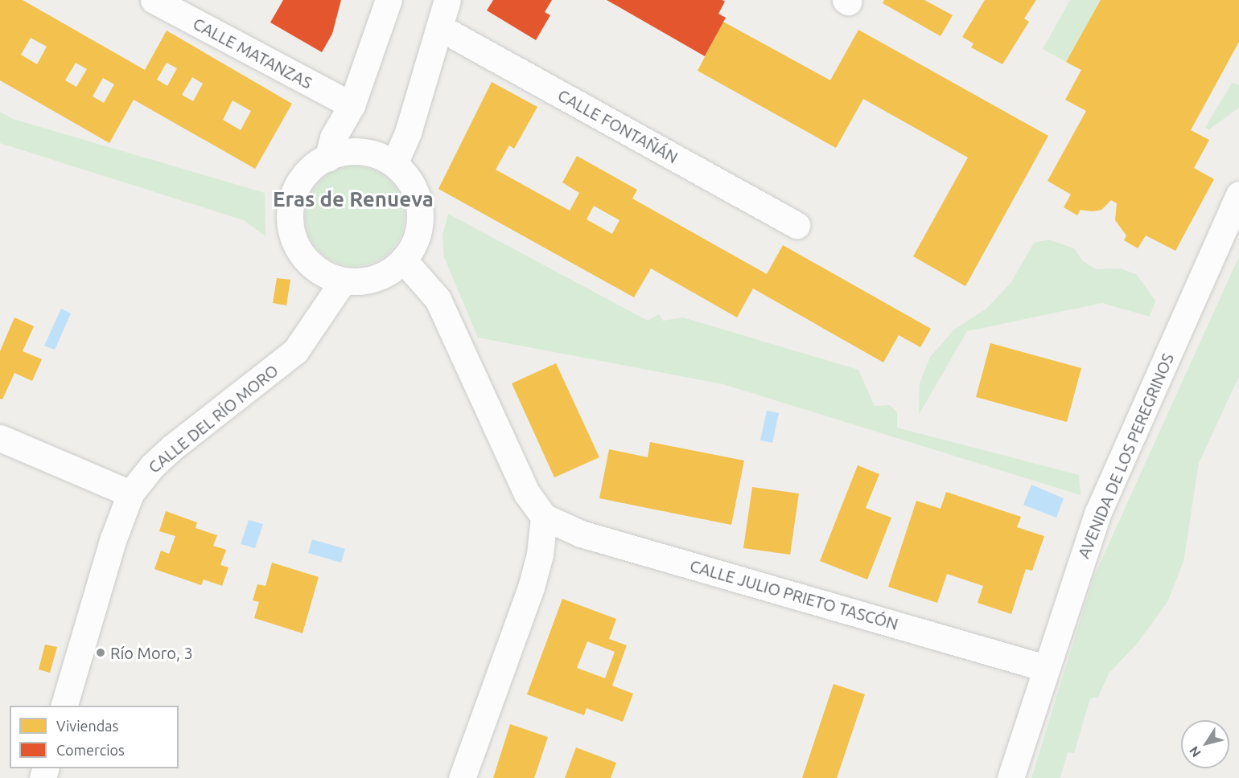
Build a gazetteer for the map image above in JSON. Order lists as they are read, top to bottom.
{
  "streets": {
    "street": [
      "CALLE MATANZAS",
      "CALLE FONTAÑÁN",
      "CALLE DEL RÍO MORO",
      "AVENIDA DE LOS PEREGRINOS",
      "CALLE JULIO PRIETO TASCÓN"
    ]
  },
  "crossings": [
    ["AVENIDA DE LOS PEREGRINOS", "CALLE JULIO PRIETO TASCÓN"]
  ],
  "districts": ["Eras de Renueva"],
  "places": ["Río Moro, 3"],
  "legend": ["Viviendas", "Comercios"],
  "north": "bottom left"
}
